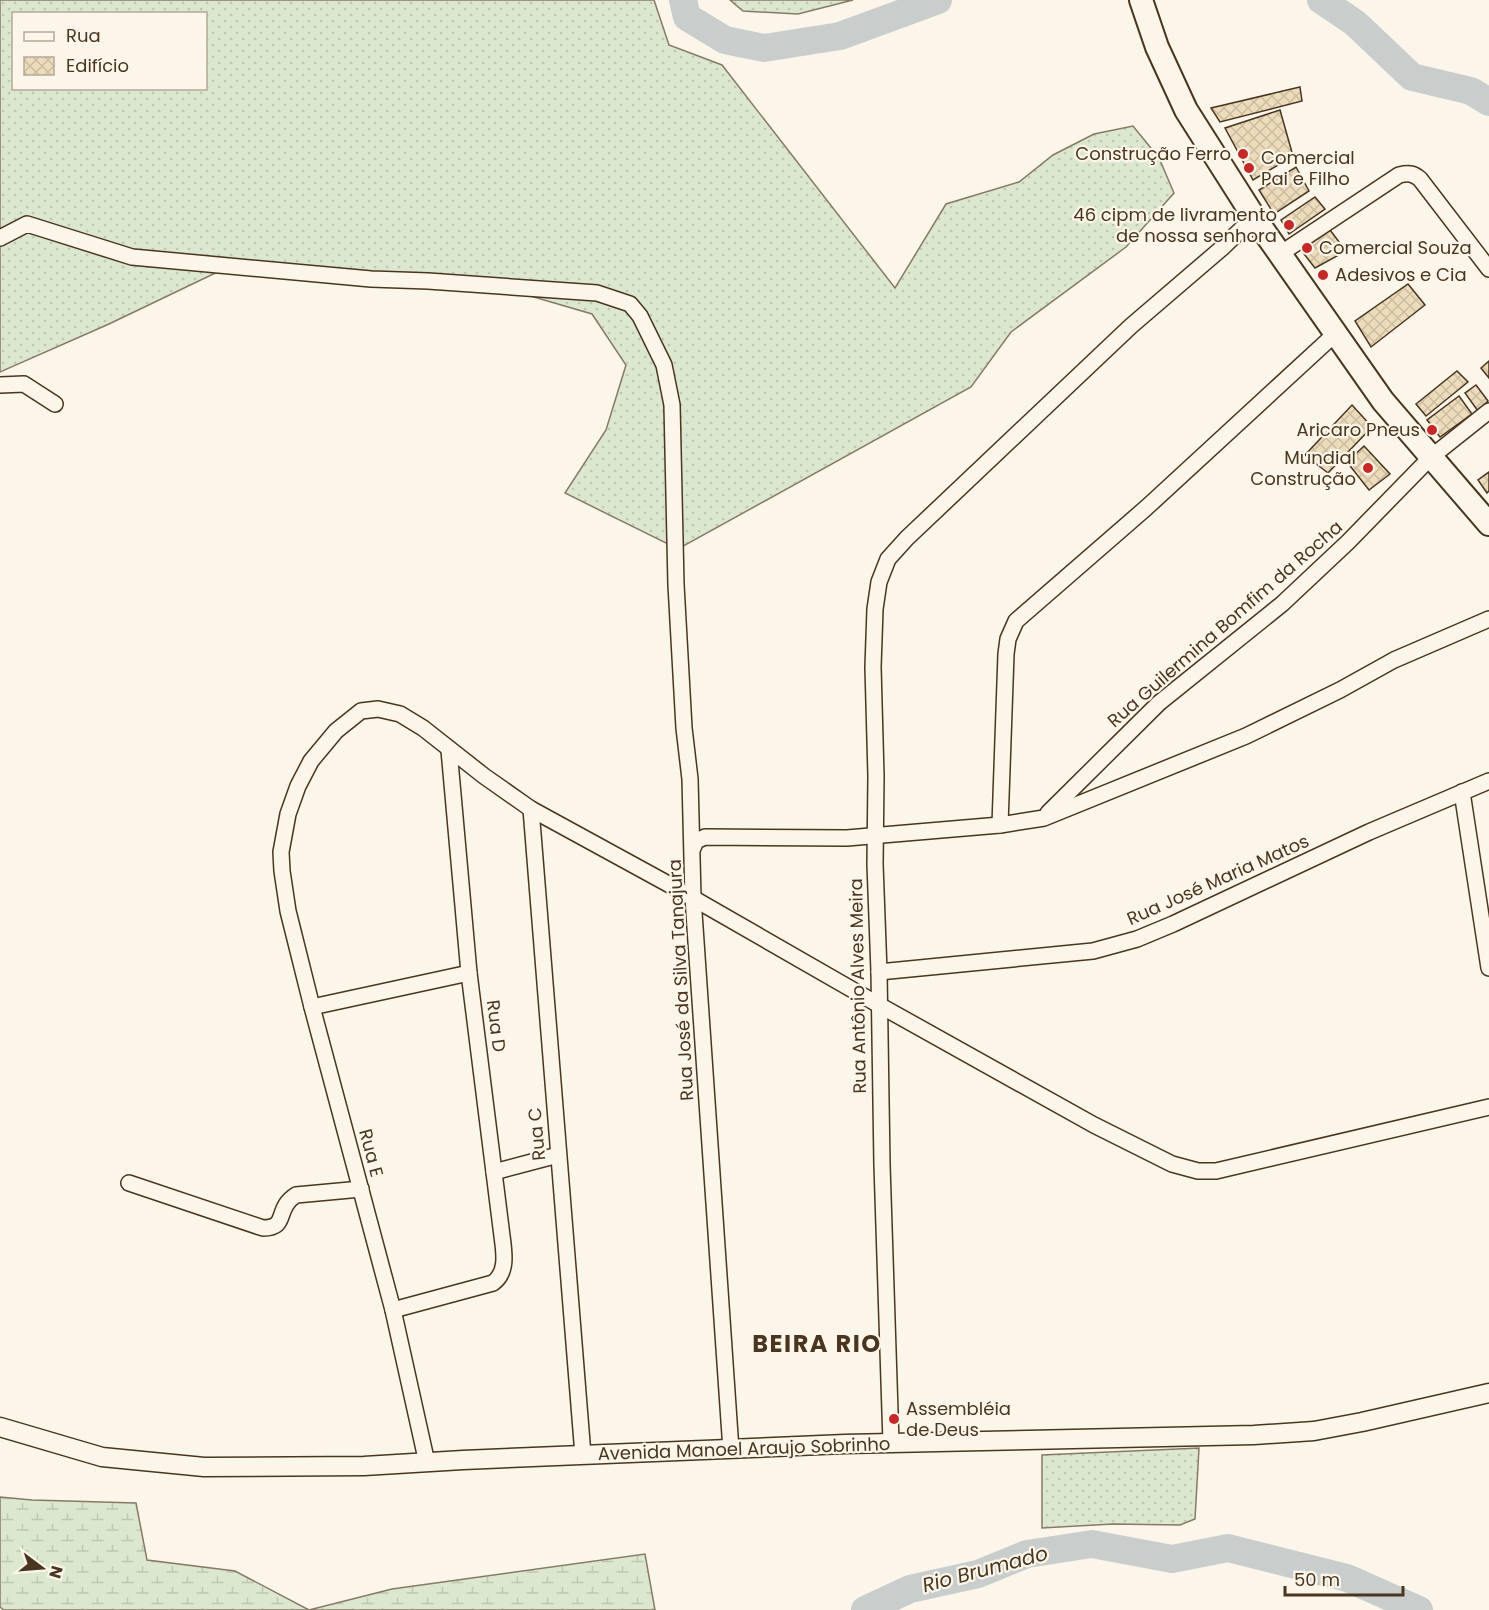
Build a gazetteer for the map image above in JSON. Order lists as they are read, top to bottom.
{
  "streets": {
    "street": [
      "Rua Guilermina Bomfim da Rocha",
      "Rua José Maria Matos",
      "Rua José da Silva Tanajura",
      "Rua Antônio Alves Meira",
      "Rua D",
      "Rua C",
      "Rua E",
      "Avenida Manoel Araujo Sobrinho"
    ]
  },
  "crossings": [
    ["Rua José Maria Matos", "Rua Antônio Alves Meira"],
    ["Rua José da Silva Tanajura", "Rua E"],
    ["Rua José da Silva Tanajura", "Avenida Manoel Araujo Sobrinho"],
    ["Rua Antônio Alves Meira", "Rua E"],
    ["Rua Antônio Alves Meira", "Avenida Manoel Araujo Sobrinho"],
    ["Rua D", "Rua E"],
    ["Rua C", "Rua E"],
    ["Rua C", "Avenida Manoel Araujo Sobrinho"],
    ["Rua E", "Avenida Manoel Araujo Sobrinho"]
  ],
  "districts": ["BEIRA RIO"],
  "water": ["Rio Brumado"],
  "places": [
    "Construção Ferro",
    "Comercial Pai e Filho",
    "46 cipm de livramento de nossa senhora",
    "Comercial Souza",
    "Adesivos e Cia",
    "Aricaro Pneus",
    "Mundial Construção",
    "Assembléia de Deus"
  ],
  "legend": ["Rua", "Edifício"],
  "scale_bar": "50 m",
  "north": "right"
}
